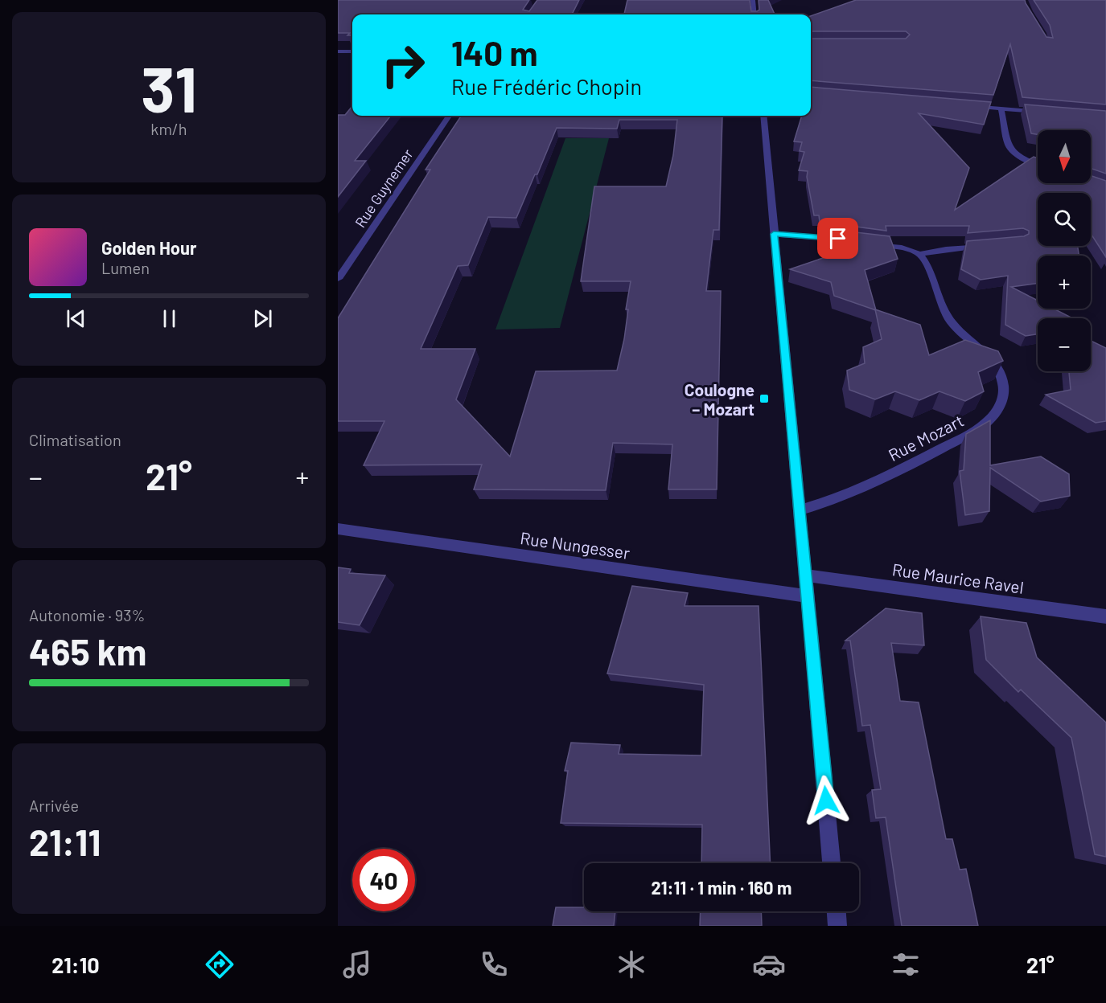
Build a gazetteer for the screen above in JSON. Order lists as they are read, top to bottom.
{
  "streets": {
    "street": [
      "Rue Guynemer",
      "Rue Mozart",
      "Rue Nungesser",
      "Rue Maurice Ravel"
    ]
  },
  "places": {
    "transit": ["Coulogne – Mozart"]
  },
  "north": "bottom",
  "page": {
    "tile": [
      ["31", "km/h"],
      "Climatisation",
      ["Autonomie · 93%", "465 km"],
      ["Arrivée", "21:11"]
    ],
    "turn": ["140 m", "Rue Frédéric Chopin"],
    "map_buttons": ["+", "−"],
    "song": ["Golden Hour", "Lumen"],
    "heat": ["−", "21°", "+"],
    "limit": "40",
    "trip": "21:11 · 1 min · 160 m",
    "tabs": ["21:10", "21°"]
  }
}
